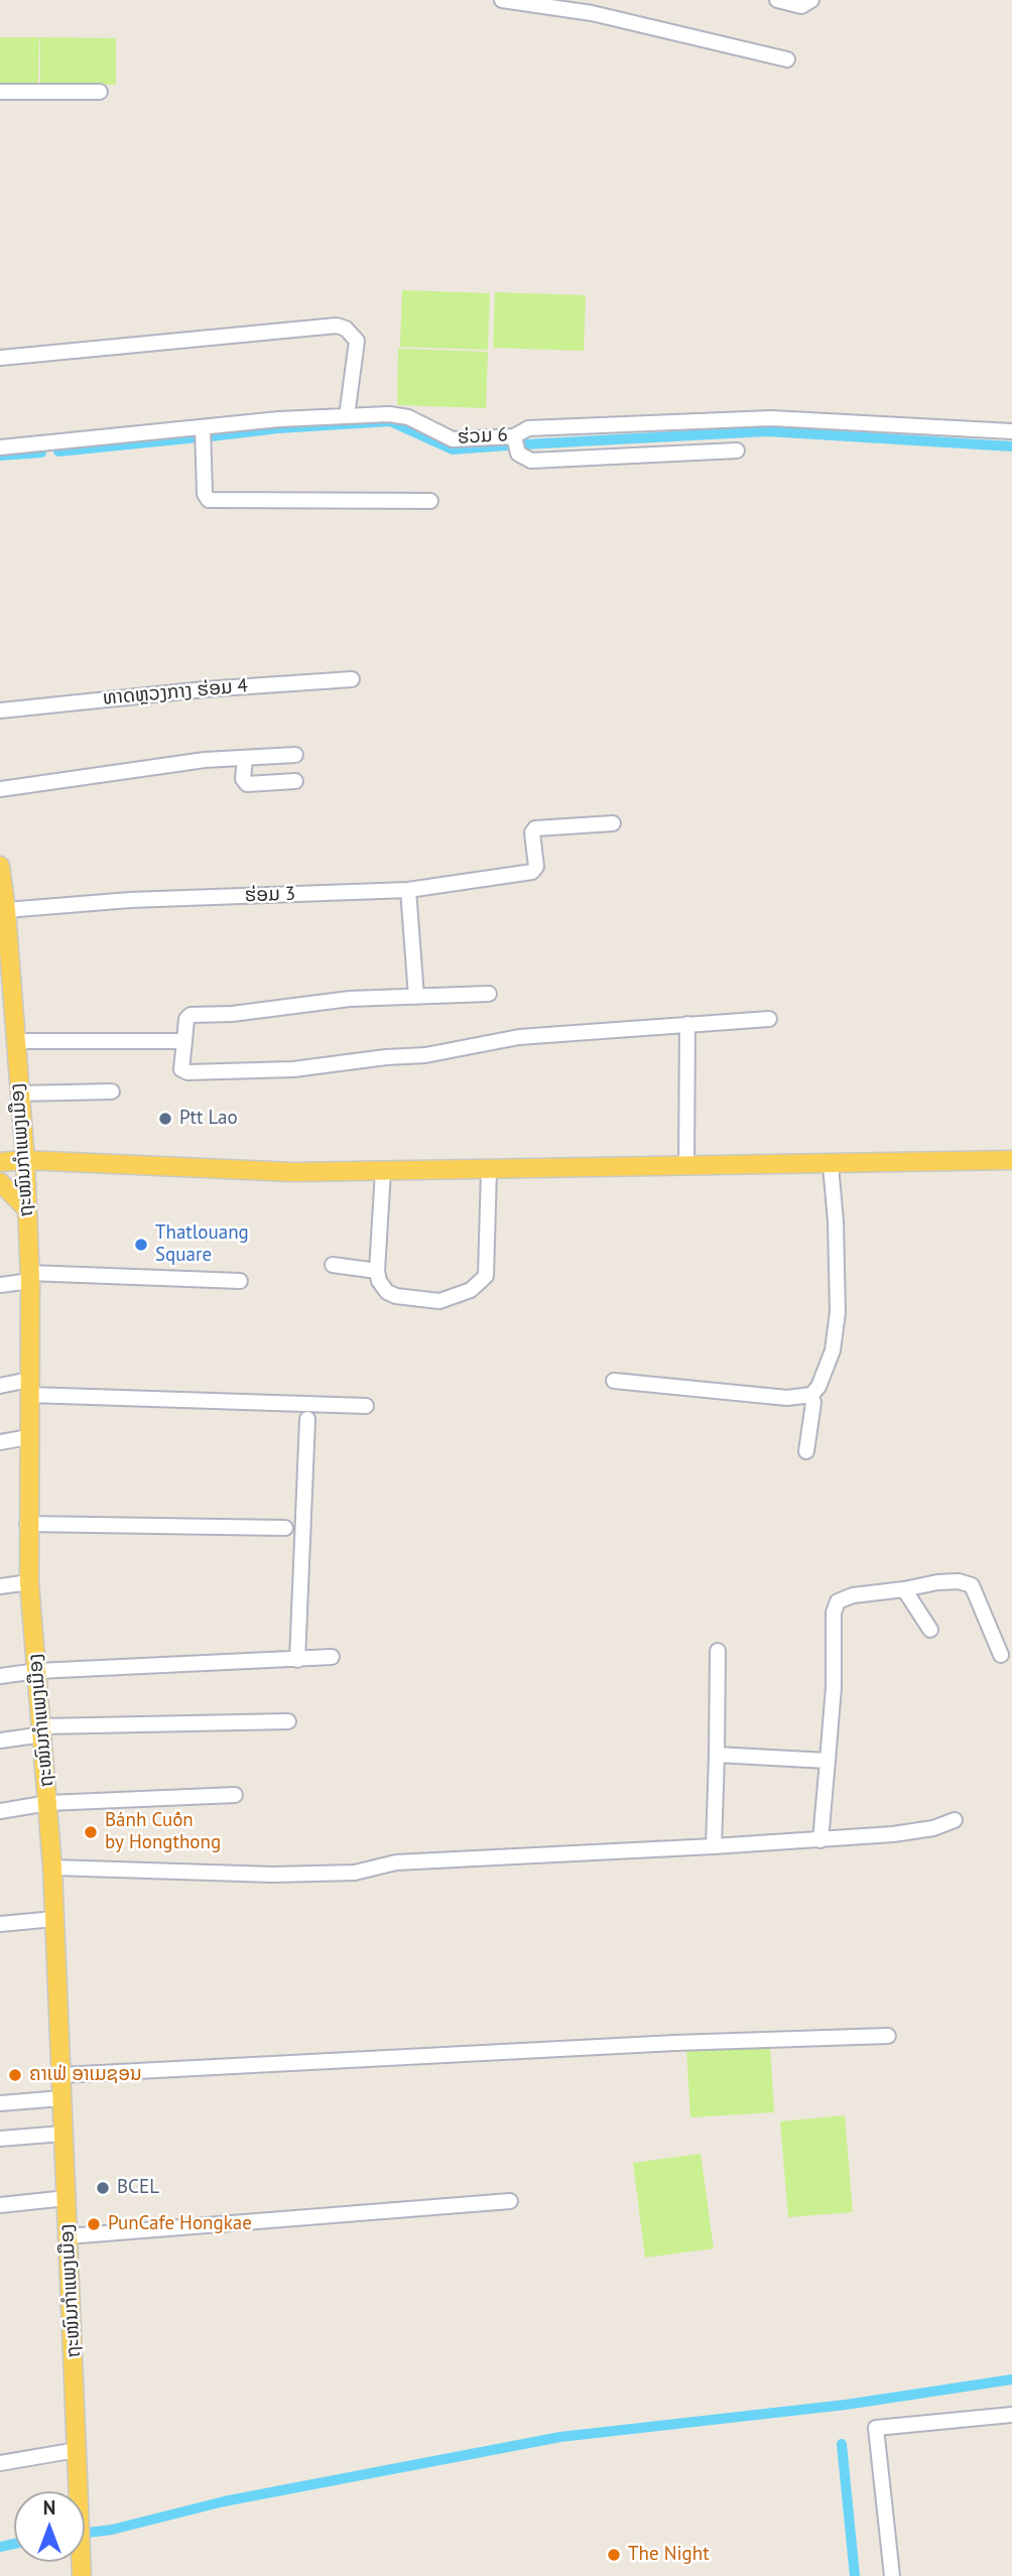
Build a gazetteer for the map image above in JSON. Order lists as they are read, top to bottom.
{
  "streets": {
    "main road": ["ຖະໜົນກຳແພງເມືອງ"],
    "street": ["ຮ່ວມ 6", "ທາດຫຼວງກາງ ຮ່ອມ 4", "ຮ່ອມ 3"]
  },
  "crossings": [
    ["ຮ່ອມ 3", "ຖະໜົນກຳແພງເມືອງ"]
  ],
  "places": [
    "Ptt Lao",
    "Thatlouang Square",
    "Bánh Cuốn by Hongthong",
    "ຄາເຟ່ ອາເມຊອນ",
    "BCEL",
    "PunCafe Hongkae",
    "The Night"
  ],
  "north": "top"
}
